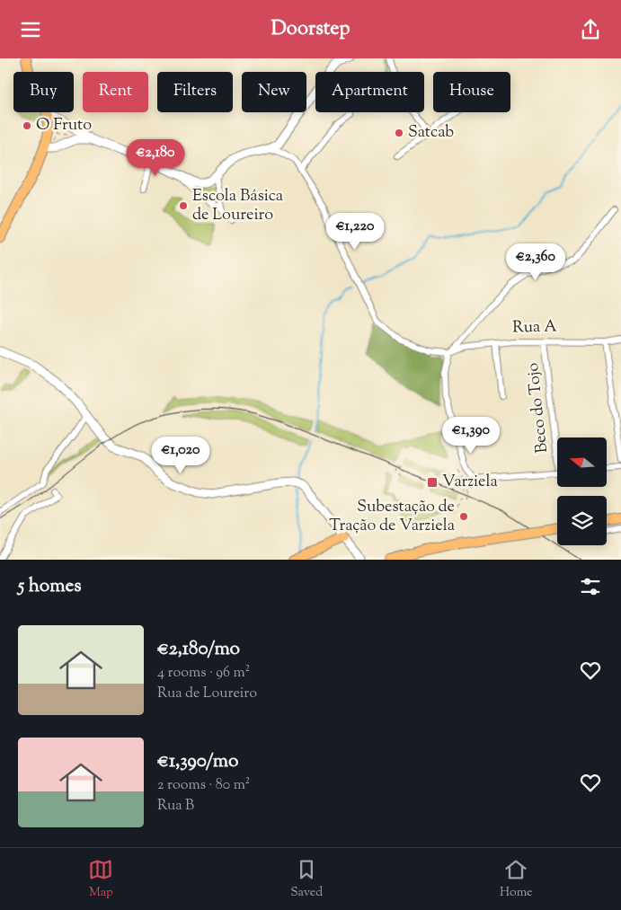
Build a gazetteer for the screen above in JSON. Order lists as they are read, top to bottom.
{
  "streets": {
    "street": ["Rua A", "Beco do Tojo"]
  },
  "crossings": [
    ["Rua A", "Beco do Tojo"]
  ],
  "places": {
    "other": [
      "O Fruto",
      "Satcab",
      "Escola Básica de Loureiro",
      "Subestação de Tração de Varziela"
    ],
    "transit": ["Varziela"]
  },
  "north": "left",
  "page": {
    "header": "Doorstep",
    "chip": [
      "Buy",
      "Rent",
      "Filters",
      "New",
      "Apartment",
      "House"
    ],
    "price": [
      "€2,180",
      "€1,220",
      "€2,360",
      "€1,390",
      "€1,020"
    ],
    "heading": "5 homes",
    "list": [
      {
        "name": "€2,180/mo",
        "note": "4 rooms · 96 m² · Rua de Loureiro"
      },
      {
        "name": "€1,390/mo",
        "note": "2 rooms · 80 m² · Rua B"
      }
    ],
    "tabs": ["Map", "Saved", "Home"]
  }
}
